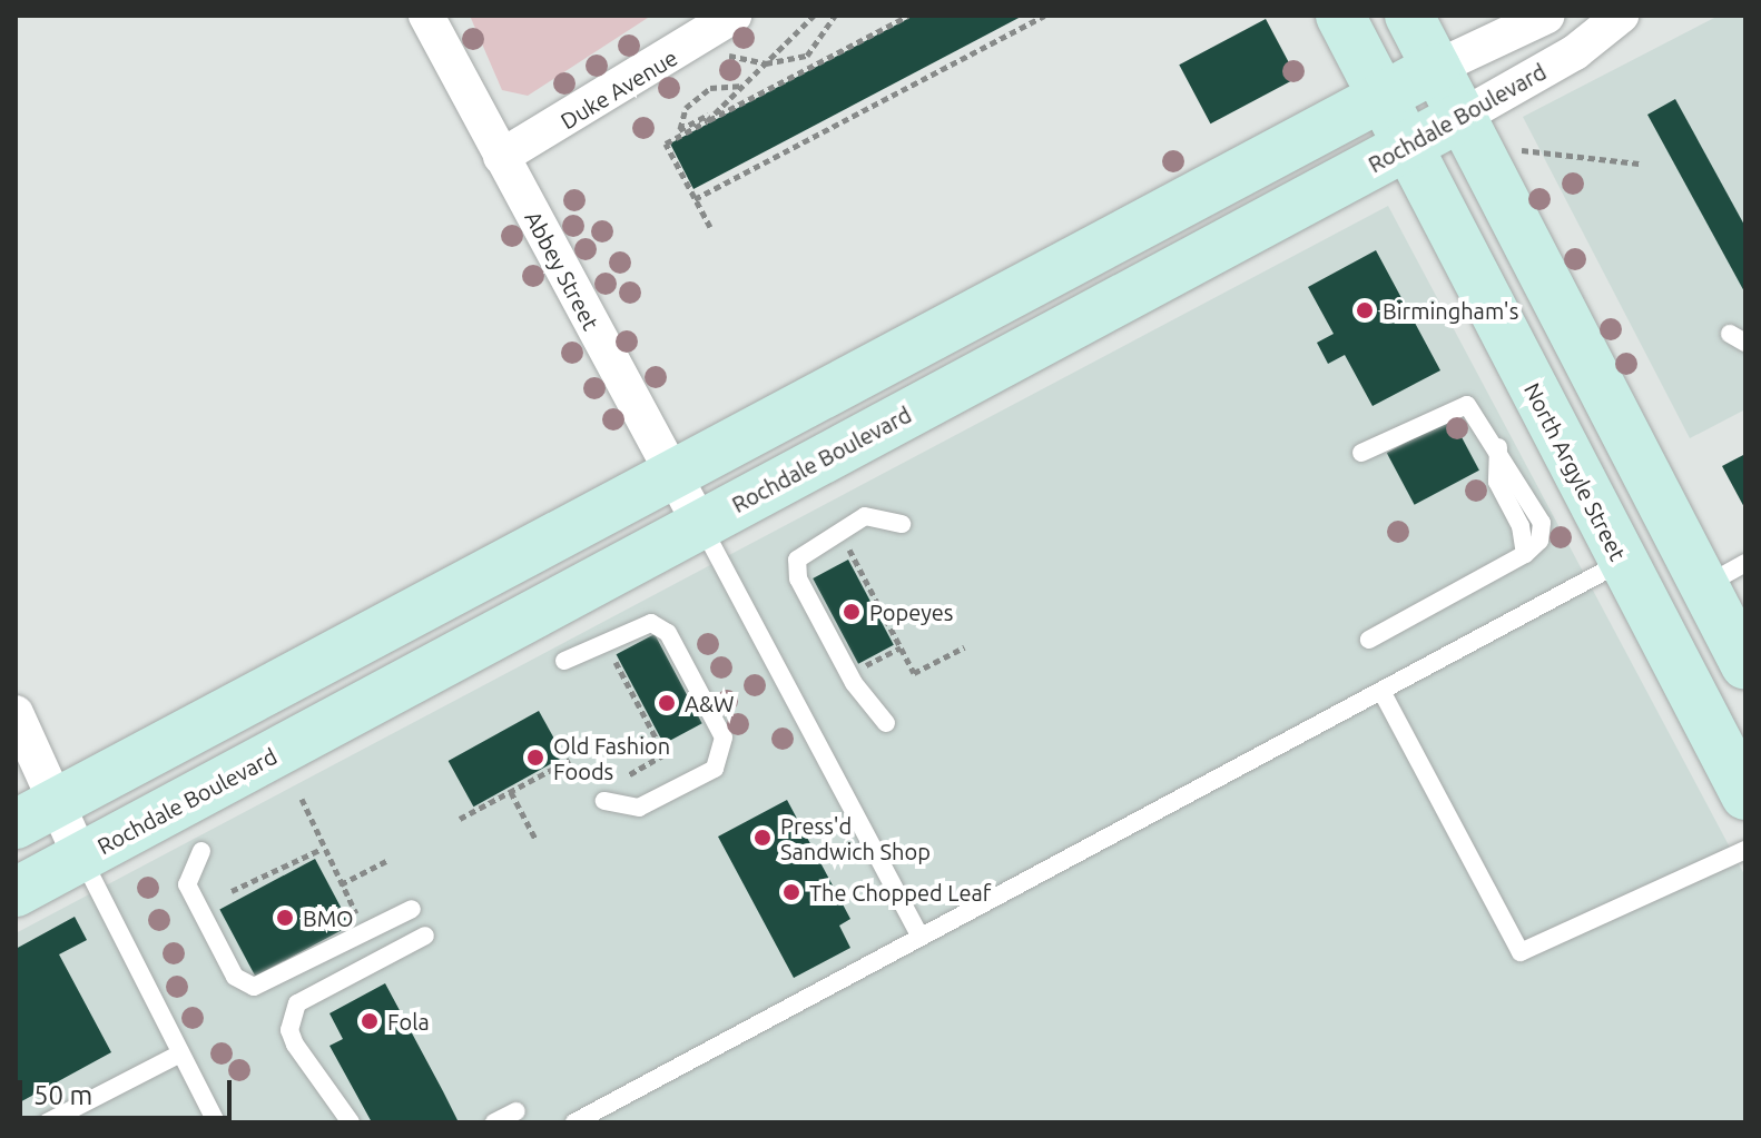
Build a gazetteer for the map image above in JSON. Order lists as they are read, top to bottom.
{
  "streets": {
    "street": [
      "Duke Avenue",
      "Rochdale Boulevard",
      "Abbey Street",
      "North Argyle Street"
    ]
  },
  "crossings": [
    ["Duke Avenue", "Abbey Street"],
    ["Rochdale Boulevard", "Abbey Street"],
    ["Rochdale Boulevard", "North Argyle Street"]
  ],
  "places": [
    "Birmingham's",
    "Popeyes",
    "A&W",
    "Old Fashion Foods",
    "Press'd Sandwich Shop",
    "The Chopped Leaf",
    "BMO",
    "Fola"
  ],
  "scale_bar": "50 m"
}
